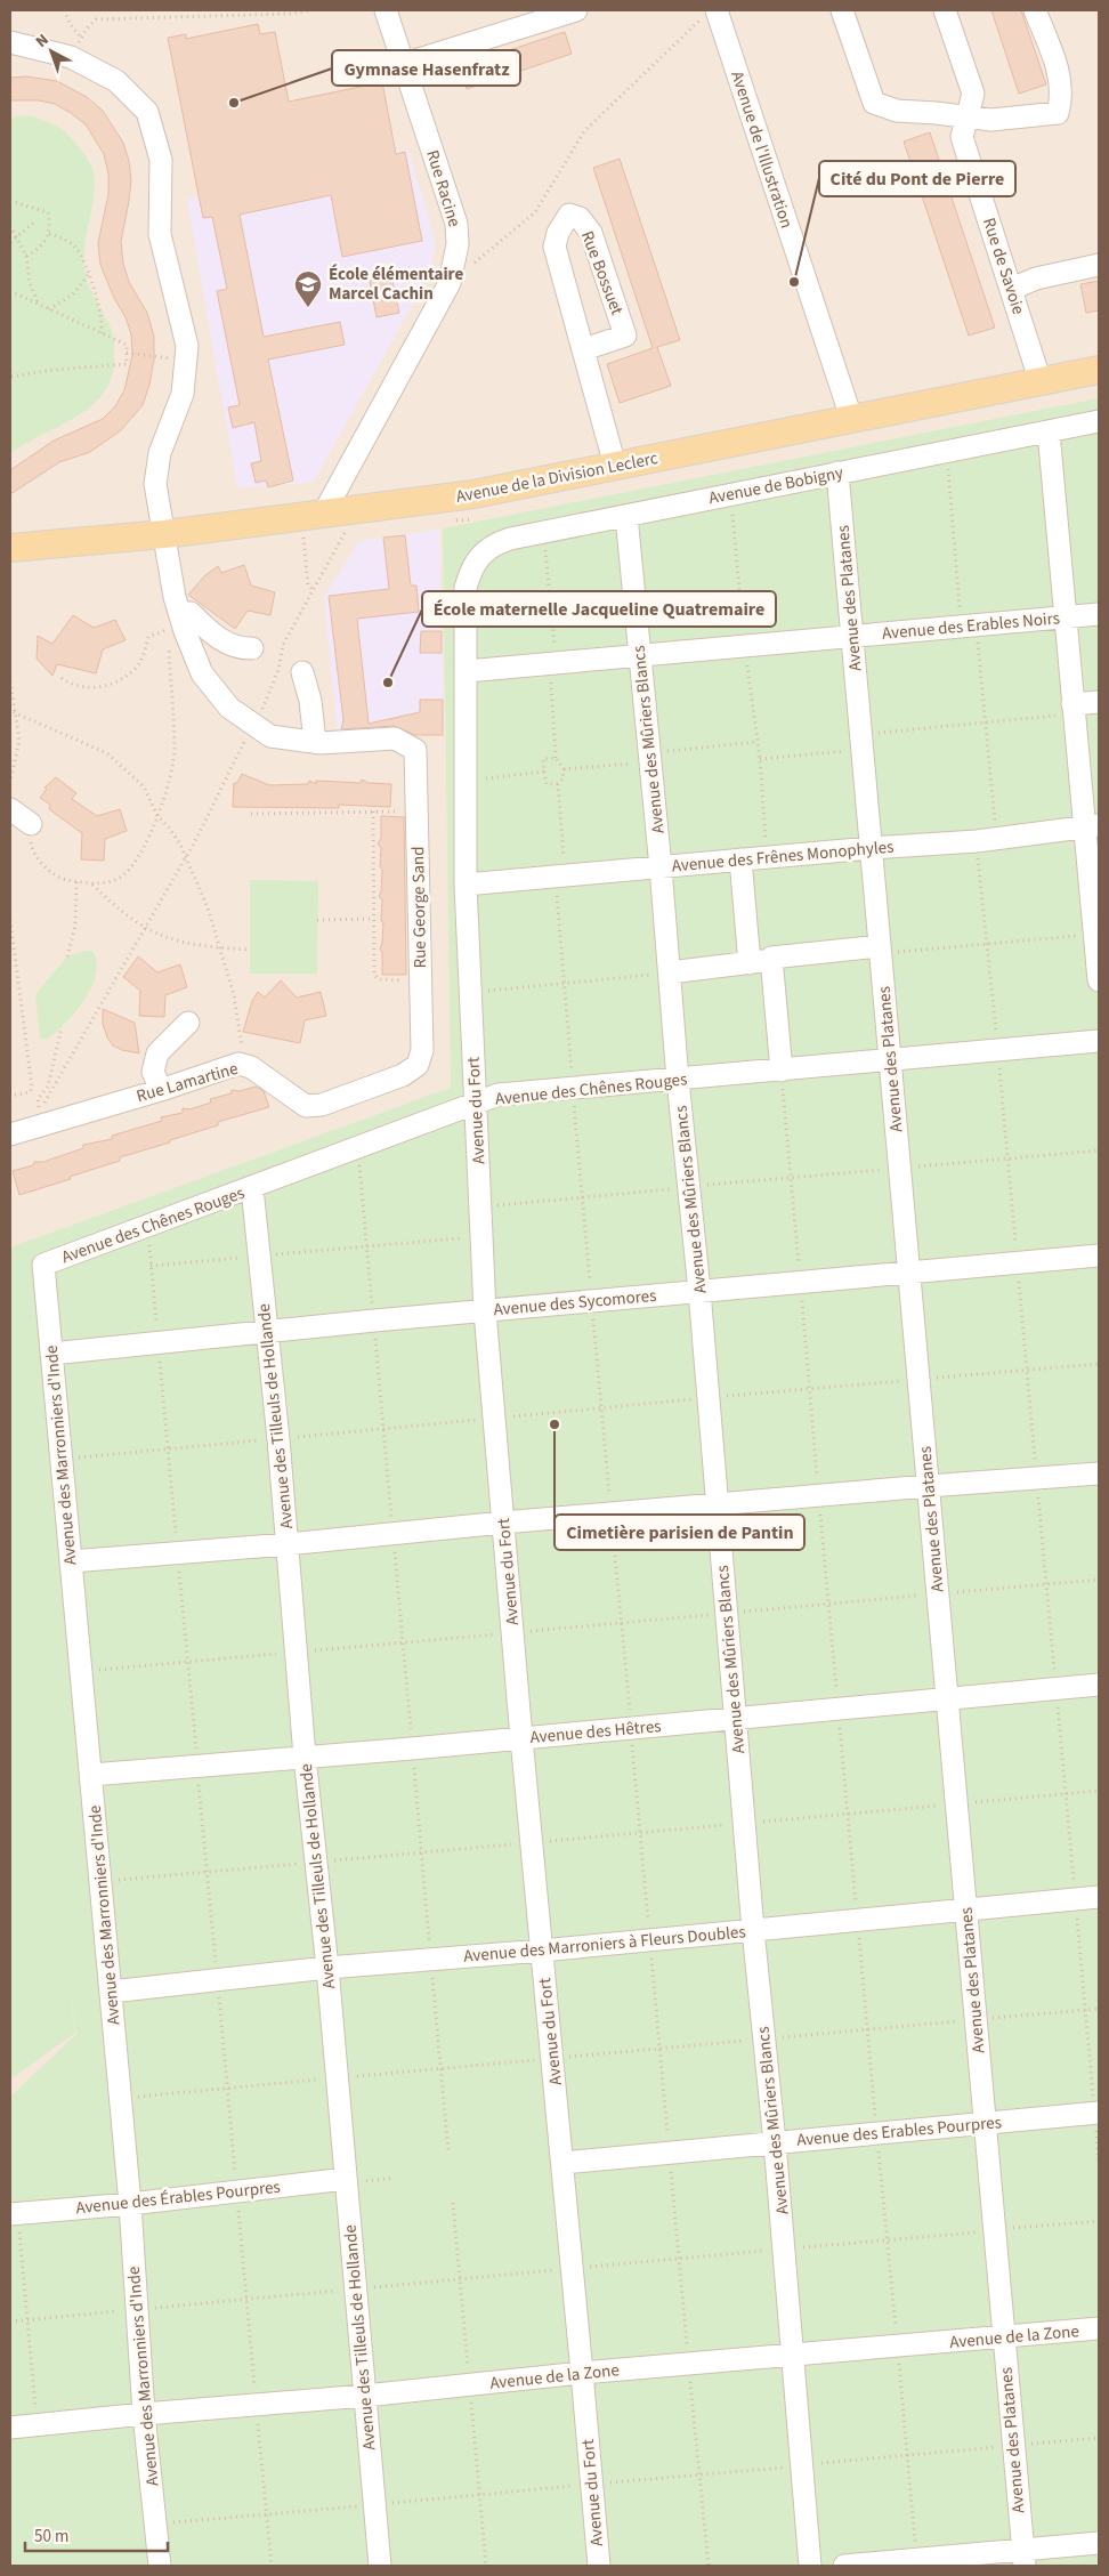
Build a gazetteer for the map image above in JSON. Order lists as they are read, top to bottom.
{
  "streets": {
    "main road": ["Avenue de la Division Leclerc"],
    "street": [
      "Avenue de l'Illustration",
      "Rue Racine",
      "Rue de Savoie",
      "Rue Bossuet",
      "Avenue de Bobigny",
      "Avenue des Platanes",
      "Avenue des Erables Noirs",
      "Avenue des Mûriers Blancs",
      "Avenue des Frênes Monophyles",
      "Rue George Sand",
      "Rue Lamartine",
      "Avenue des Chênes Rouges",
      "Avenue du Fort",
      "Avenue des Sycomores",
      "Avenue des Tilleuls de Hollande",
      "Avenue des Marronniers d'Inde",
      "Avenue des Hêtres",
      "Avenue des Marroniers à Fleurs Doubles",
      "Avenue des Erables Pourpres",
      "Avenue des Érables Pourpres",
      "Avenue de la Zone"
    ]
  },
  "crossings": [
    ["Avenue de l'Illustration", "Avenue de la Division Leclerc"],
    ["Rue Racine", "Avenue de la Division Leclerc"],
    ["Rue de Savoie", "Avenue de la Division Leclerc"],
    ["Rue Bossuet", "Avenue de la Division Leclerc"],
    ["Avenue de Bobigny", "Avenue des Platanes"],
    ["Avenue de Bobigny", "Avenue des Mûriers Blancs"],
    ["Avenue de Bobigny", "Avenue du Fort"],
    ["Avenue des Platanes", "Avenue des Erables Noirs"],
    ["Avenue des Platanes", "Avenue des Frênes Monophyles"],
    ["Avenue des Platanes", "Avenue des Chênes Rouges"],
    ["Avenue des Platanes", "Avenue des Sycomores"],
    ["Avenue des Platanes", "Avenue des Hêtres"],
    ["Avenue des Platanes", "Avenue des Marroniers à Fleurs Doubles"],
    ["Avenue des Platanes", "Avenue des Erables Pourpres"],
    ["Avenue des Platanes", "Avenue de la Zone"],
    ["Avenue des Erables Noirs", "Avenue des Mûriers Blancs"],
    ["Avenue des Erables Noirs", "Avenue du Fort"],
    ["Avenue des Mûriers Blancs", "Avenue des Frênes Monophyles"],
    ["Avenue des Mûriers Blancs", "Avenue des Chênes Rouges"],
    ["Avenue des Mûriers Blancs", "Avenue des Sycomores"],
    ["Avenue des Mûriers Blancs", "Avenue des Hêtres"],
    ["Avenue des Mûriers Blancs", "Avenue des Marroniers à Fleurs Doubles"],
    ["Avenue des Mûriers Blancs", "Avenue des Erables Pourpres"],
    ["Avenue des Mûriers Blancs", "Avenue de la Zone"],
    ["Avenue des Frênes Monophyles", "Avenue du Fort"],
    ["Rue George Sand", "Rue Lamartine"],
    ["Avenue des Chênes Rouges", "Avenue du Fort"],
    ["Avenue des Chênes Rouges", "Avenue des Tilleuls de Hollande"],
    ["Avenue des Chênes Rouges", "Avenue des Marronniers d'Inde"],
    ["Avenue du Fort", "Avenue des Sycomores"],
    ["Avenue du Fort", "Avenue des Hêtres"],
    ["Avenue du Fort", "Avenue des Marroniers à Fleurs Doubles"],
    ["Avenue du Fort", "Avenue des Erables Pourpres"],
    ["Avenue du Fort", "Avenue de la Zone"],
    ["Avenue des Sycomores", "Avenue des Tilleuls de Hollande"],
    ["Avenue des Sycomores", "Avenue des Marronniers d'Inde"],
    ["Avenue des Tilleuls de Hollande", "Avenue des Hêtres"],
    ["Avenue des Tilleuls de Hollande", "Avenue des Marroniers à Fleurs Doubles"],
    ["Avenue des Tilleuls de Hollande", "Avenue des Érables Pourpres"],
    ["Avenue des Tilleuls de Hollande", "Avenue de la Zone"],
    ["Avenue des Marronniers d'Inde", "Avenue des Hêtres"],
    ["Avenue des Marronniers d'Inde", "Avenue des Marroniers à Fleurs Doubles"],
    ["Avenue des Marronniers d'Inde", "Avenue des Érables Pourpres"],
    ["Avenue des Marronniers d'Inde", "Avenue de la Zone"]
  ],
  "places": {
    "other": [
      "Gymnase Hasenfratz",
      "Cité du Pont de Pierre",
      "École maternelle Jacqueline Quatremaire",
      "Cimetière parisien de Pantin"
    ],
    "school or university": ["École élémentaire Marcel Cachin"]
  },
  "scale_bar": "50 m",
  "north": "top left"
}
